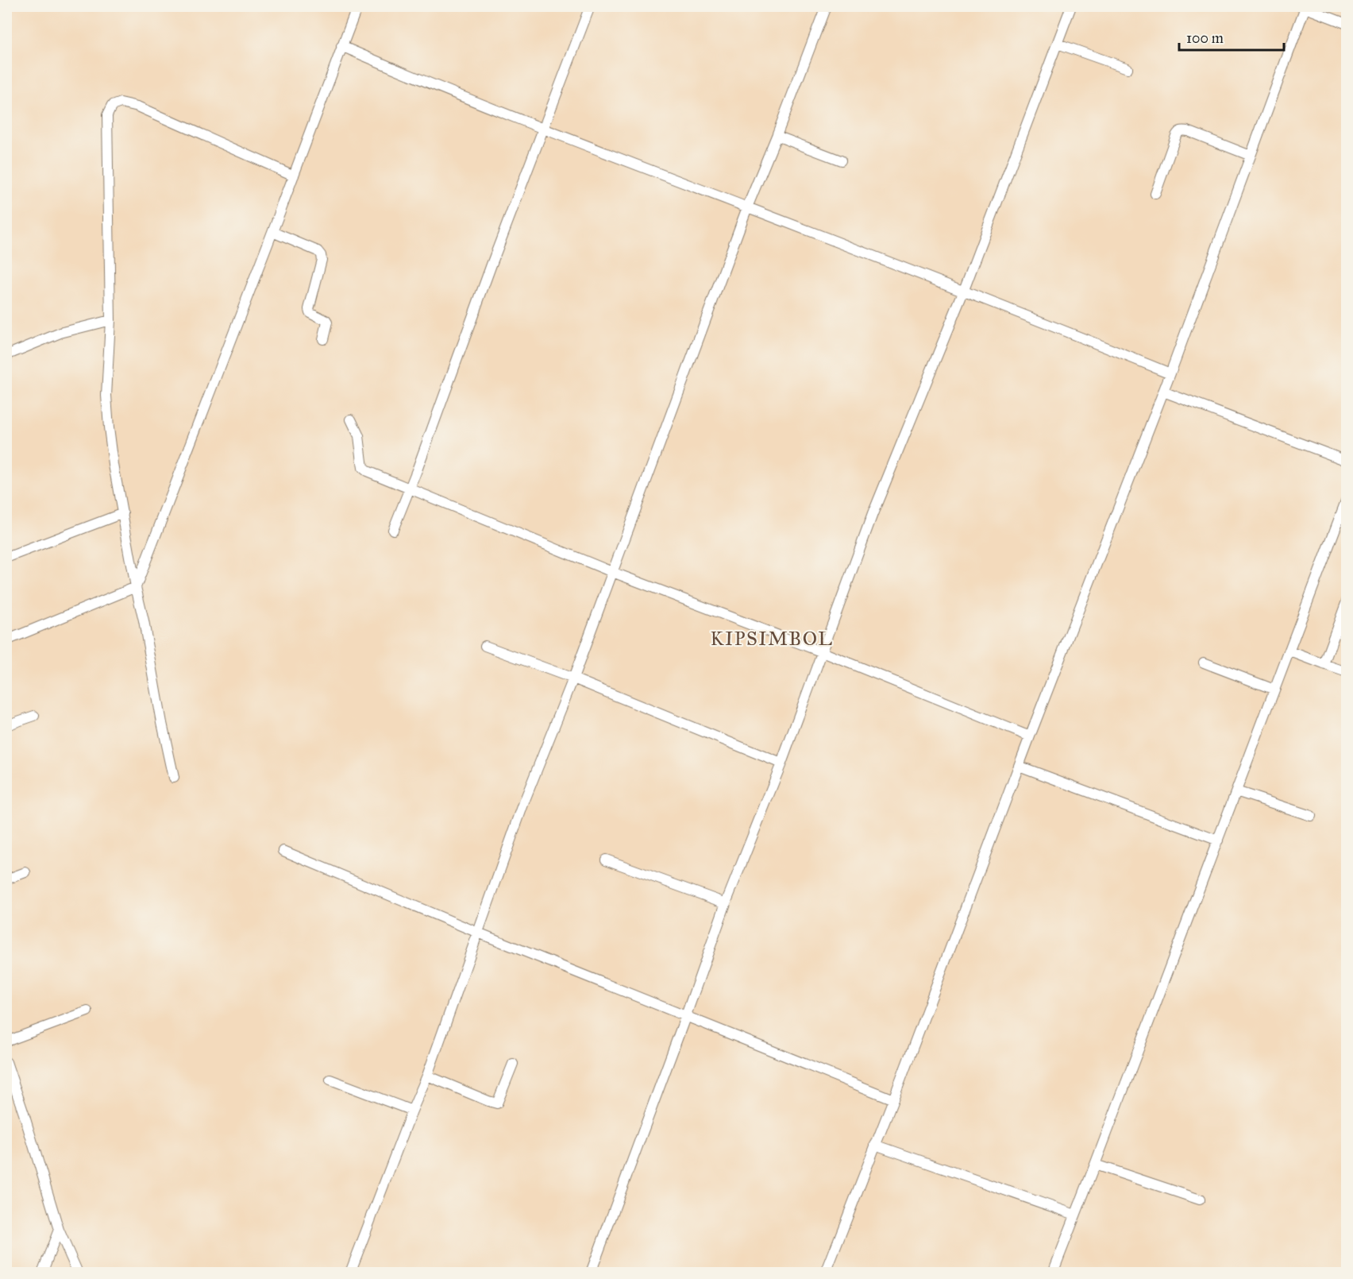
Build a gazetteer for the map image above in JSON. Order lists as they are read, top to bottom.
{
  "districts": ["KIPSIMBOL"],
  "scale_bar": "100 m"
}
